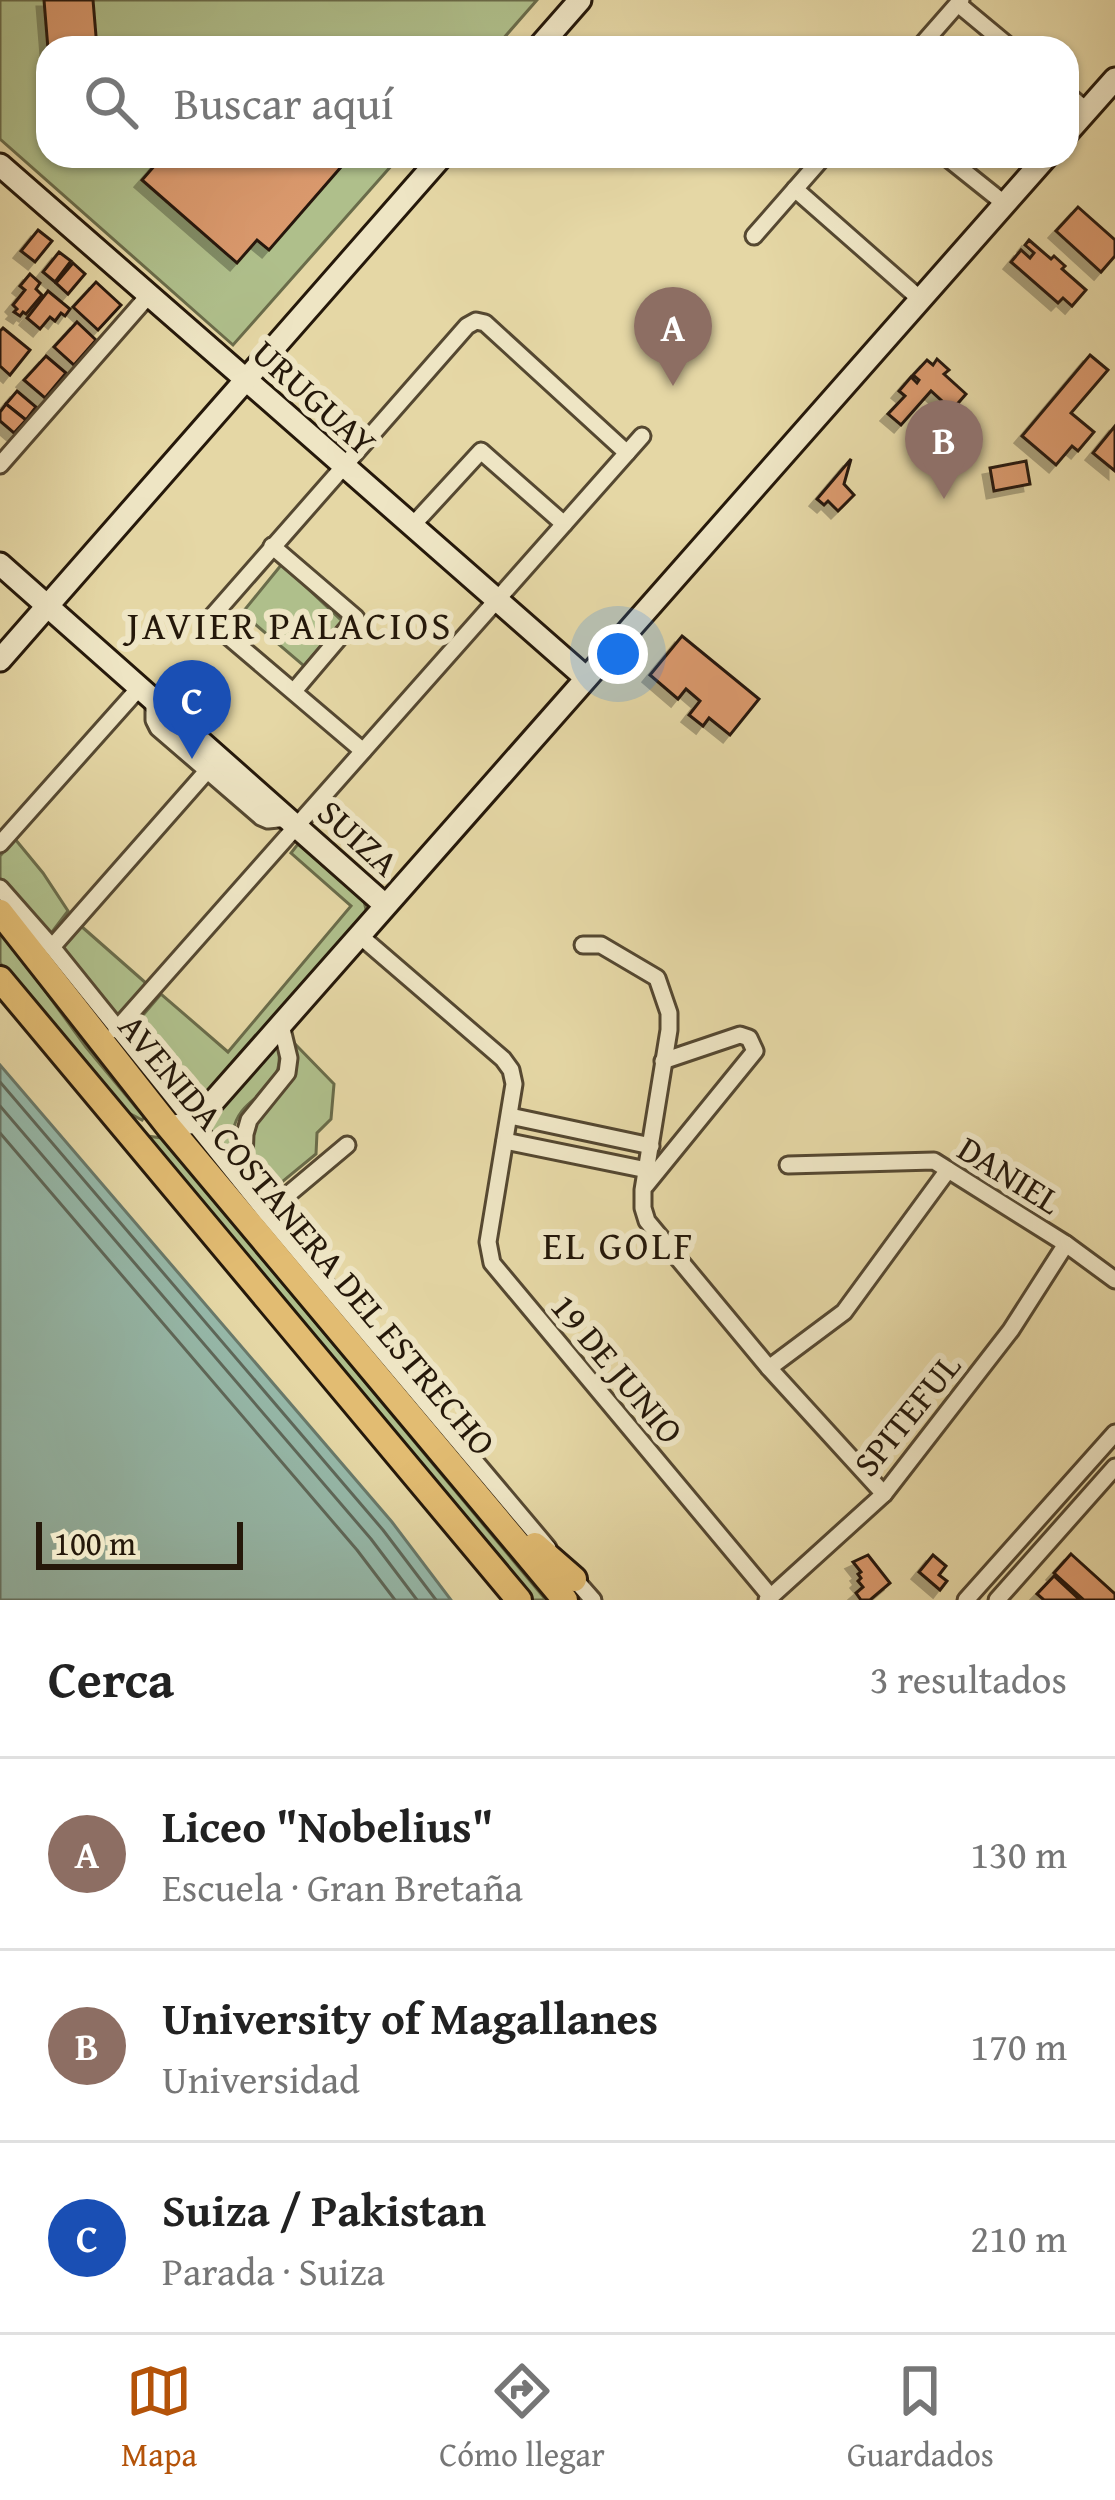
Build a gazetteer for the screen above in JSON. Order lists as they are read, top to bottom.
{
  "streets": {
    "main road": ["AVENIDA COSTANERA DEL ESTRECHO"],
    "street": [
      "URUGUAY",
      "SUIZA",
      "DANIEL",
      "19 DE JUNIO",
      "SPITEFUL"
    ]
  },
  "crossings": [
    ["DANIEL", "SPITEFUL"],
    ["19 DE JUNIO", "SPITEFUL"]
  ],
  "districts": ["JAVIER PALACIOS", "EL GOLF"],
  "scale_bar": "100 m",
  "page": {
    "search": "Buscar aquí",
    "pins": ["A", "B", "C"],
    "scale": "100 m",
    "heading": ["Cerca", "3 resultados"],
    "list": [
      {
        "mark": "A",
        "name": "Liceo \"Nobelius\"",
        "note": "Escuela · Gran Bretaña",
        "value": "130 m"
      },
      {
        "mark": "B",
        "name": "University of Magallanes",
        "note": "Universidad",
        "value": "170 m"
      },
      {
        "mark": "C",
        "name": "Suiza / Pakistan",
        "note": "Parada · Suiza",
        "value": "210 m"
      }
    ],
    "nav": ["Mapa", "Cómo llegar", "Guardados"]
  }
}
